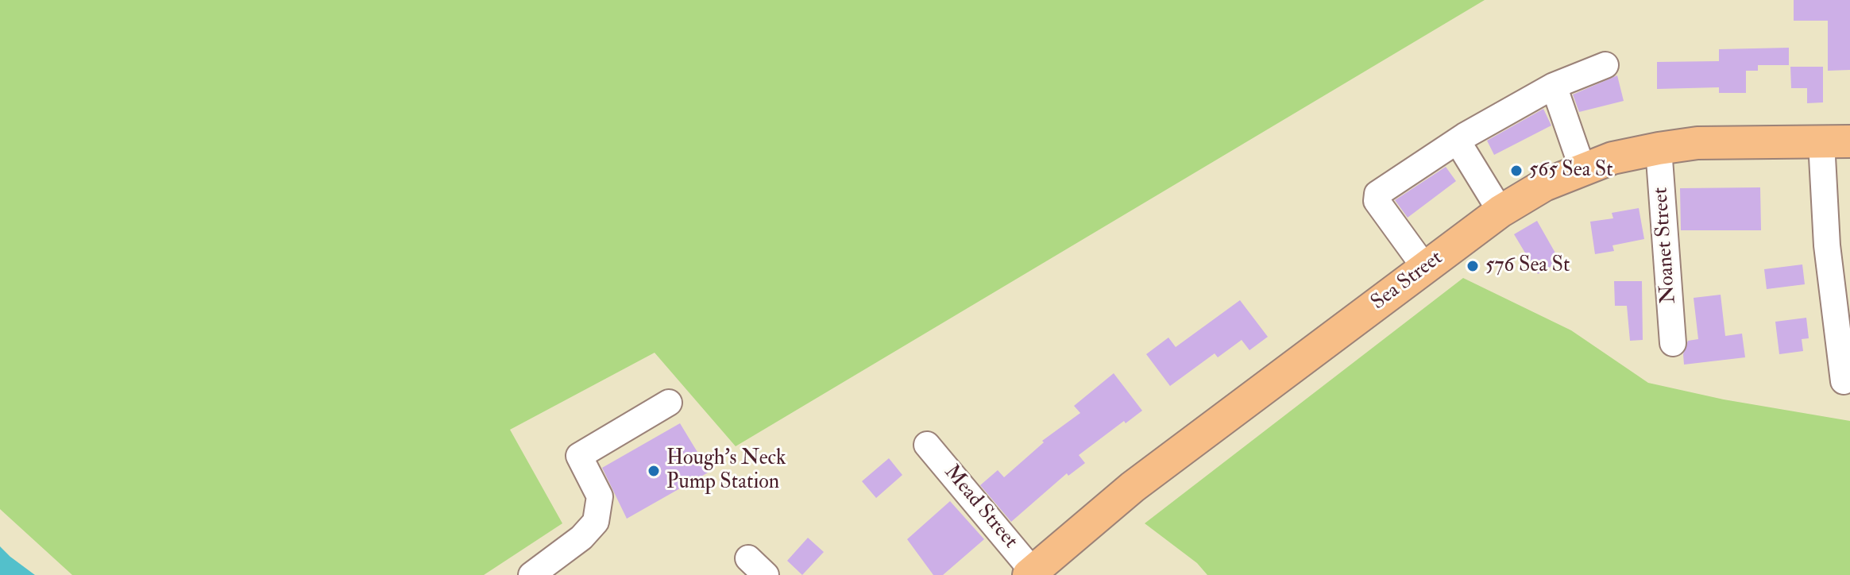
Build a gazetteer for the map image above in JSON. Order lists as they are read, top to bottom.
{
  "streets": {
    "main road": ["Sea Street"],
    "street": ["Noanet Street", "Mead Street"]
  },
  "crossings": [
    ["Noanet Street", "Sea Street"],
    ["Sea Street", "Mead Street"]
  ],
  "places": ["565 Sea St", "576 Sea St", "Hough's Neck Pump Station"]
}
